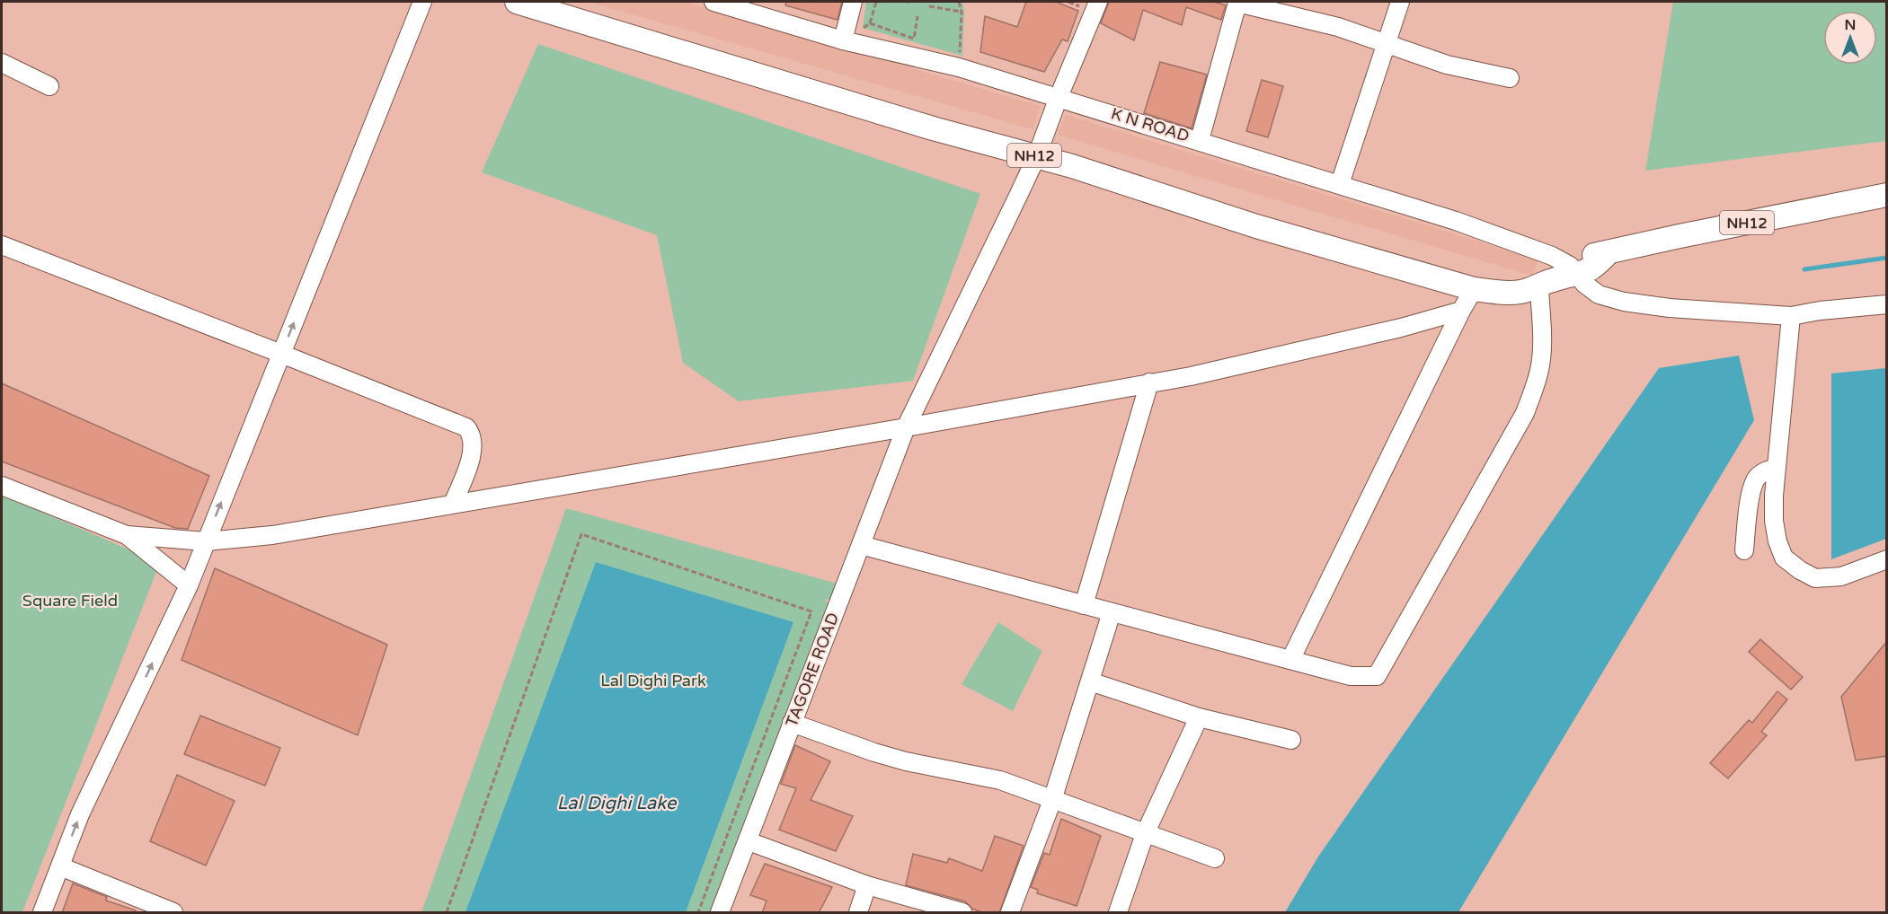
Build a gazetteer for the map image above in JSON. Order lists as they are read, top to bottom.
{
  "streets": {
    "main road": ["NH12"],
    "street": ["K N ROAD", "TAGORE ROAD"]
  },
  "crossings": [
    ["K N ROAD", "NH12"],
    ["K N ROAD", "TAGORE ROAD"],
    ["NH12", "TAGORE ROAD"]
  ],
  "water": ["Lal Dighi Lake"],
  "parks": ["Square Field", "Lal Dighi Park"],
  "north": "top"
}
